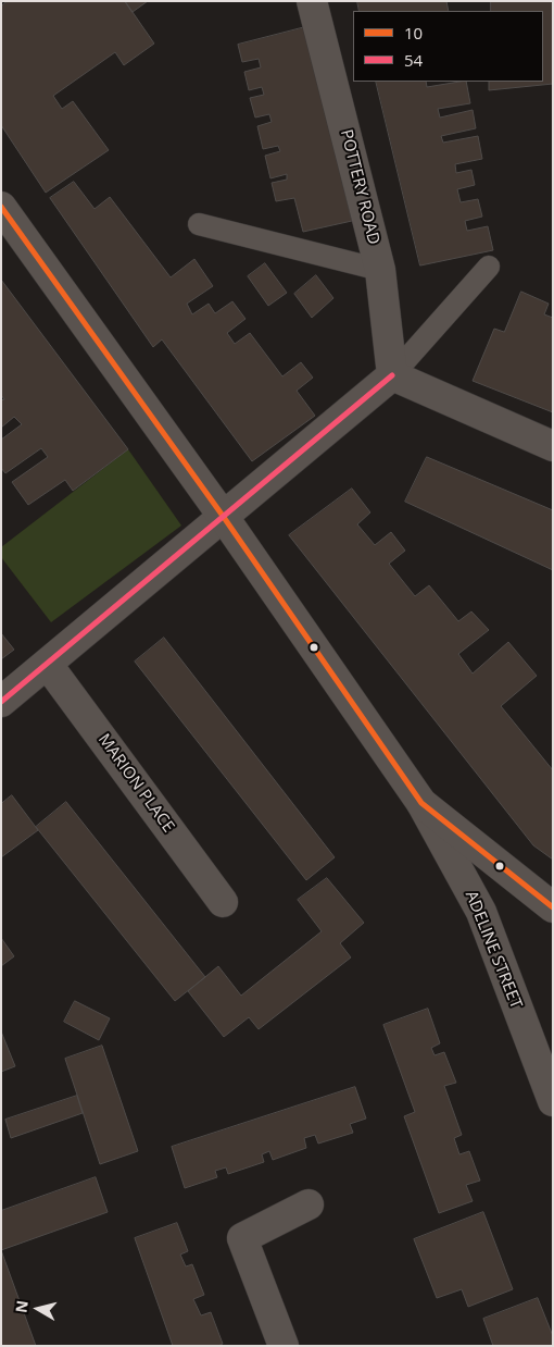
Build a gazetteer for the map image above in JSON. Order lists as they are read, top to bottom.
{
  "streets": {
    "street": ["POTTERY ROAD", "MARION PLACE", "ADELINE STREET"]
  },
  "lines": ["transit line 10", "transit line 54"],
  "legend": ["10", "54"],
  "north": "left"
}
